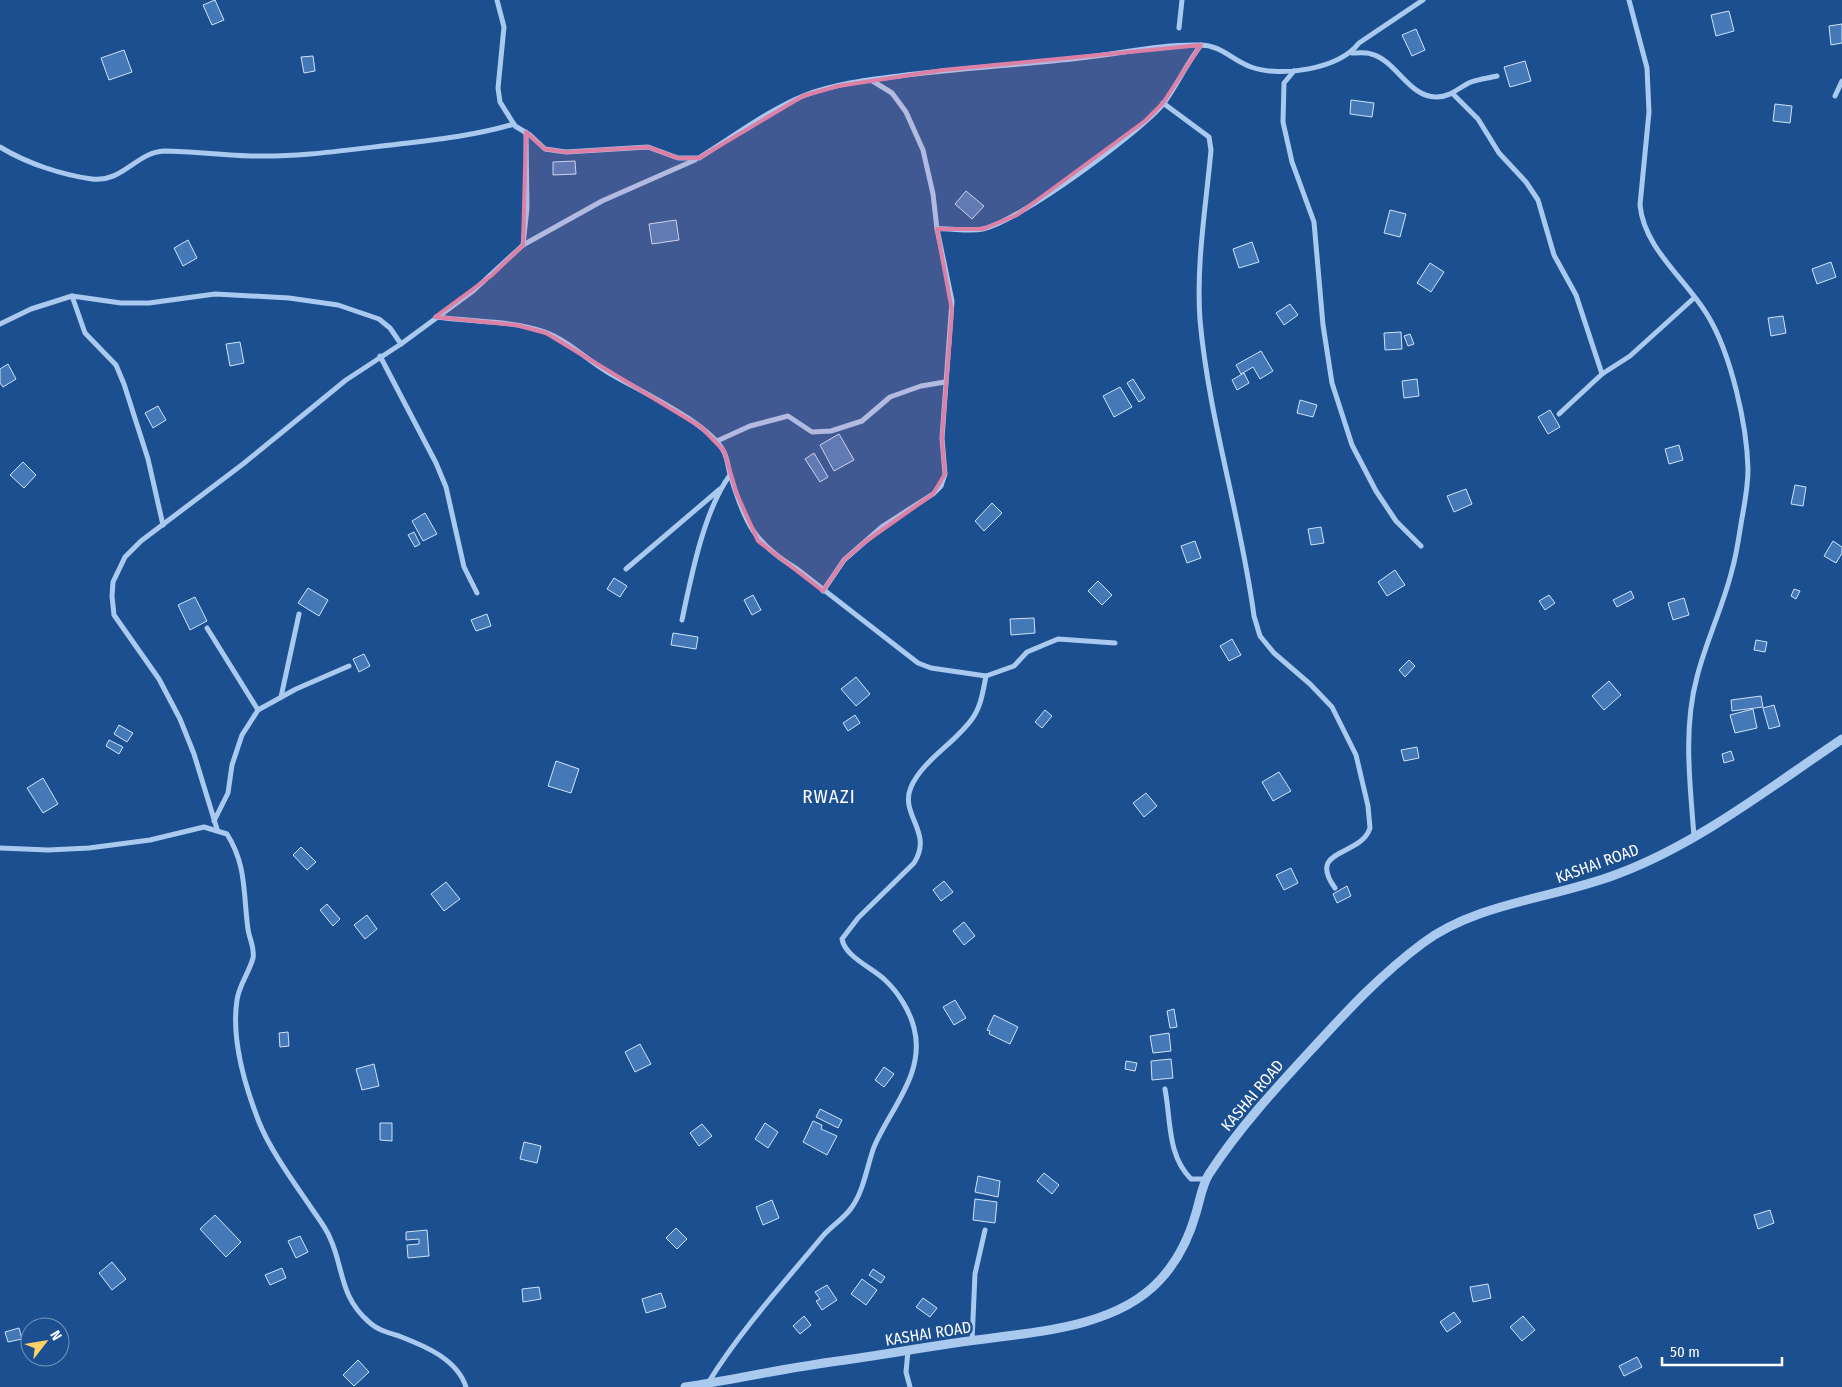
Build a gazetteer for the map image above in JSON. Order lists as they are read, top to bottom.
{
  "streets": {
    "street": ["KASHAI ROAD"]
  },
  "districts": ["RWAZI"],
  "scale_bar": "50 m",
  "north": "top right"
}
